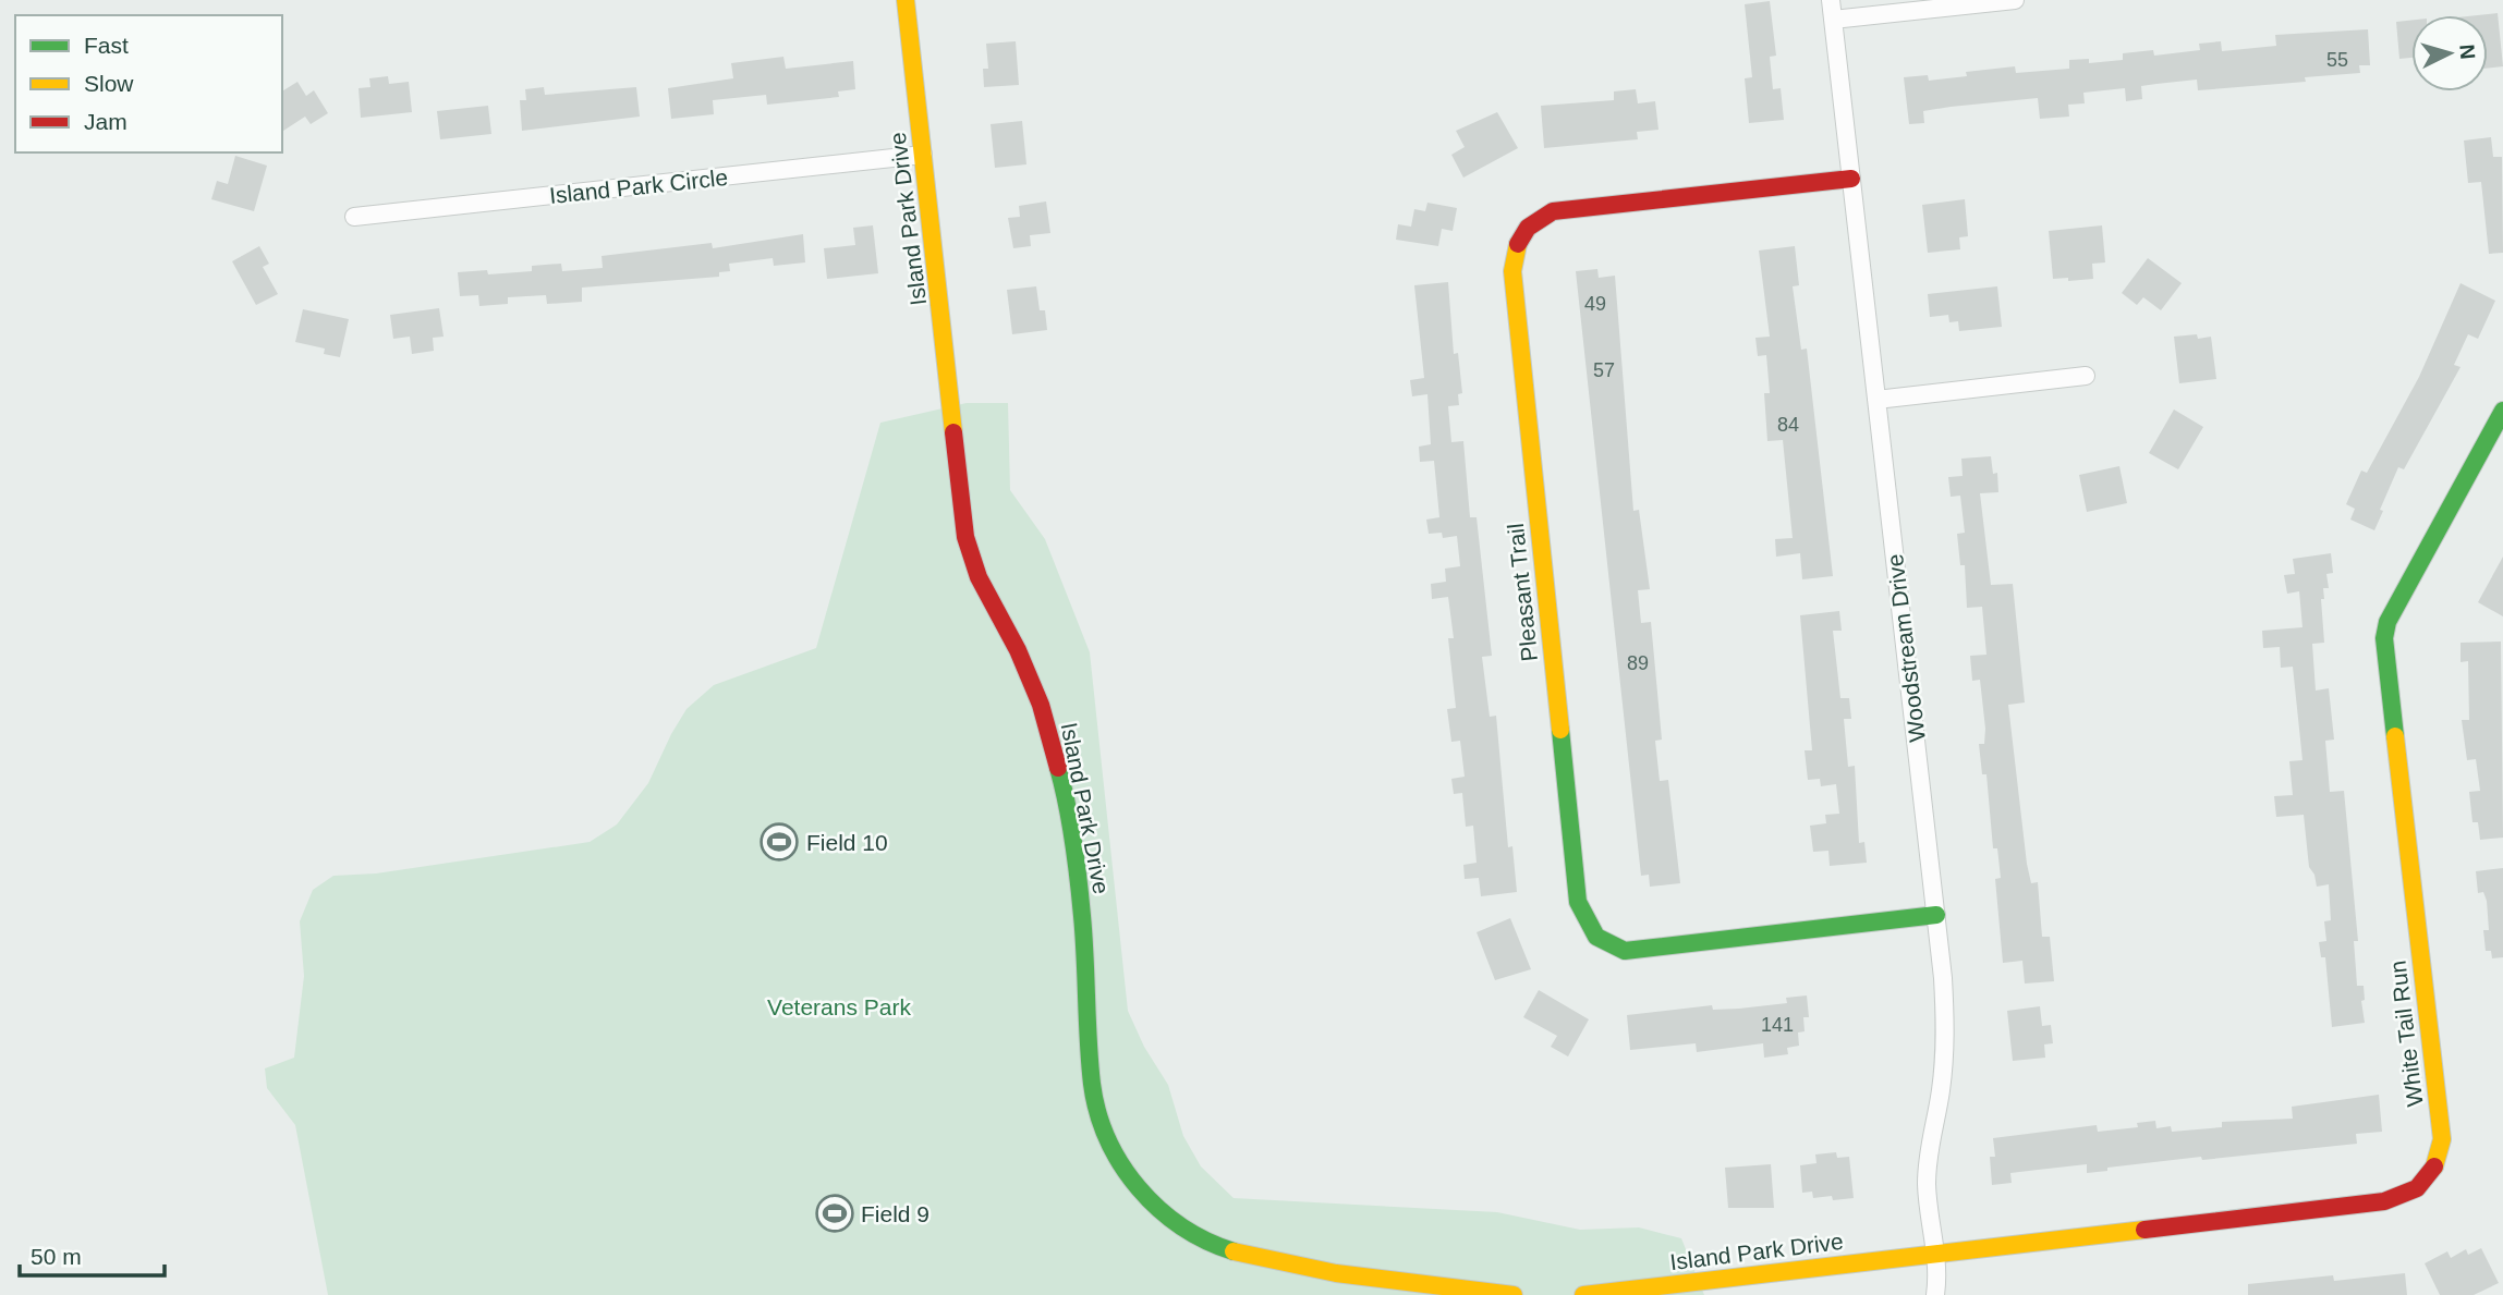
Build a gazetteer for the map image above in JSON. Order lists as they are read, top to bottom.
{
  "streets": {
    "street": [
      "Island Park Circle",
      "Island Park Drive",
      "Pleasant Trail",
      "Woodstream Drive",
      "White Tail Run"
    ]
  },
  "crossings": [
    ["Island Park Circle", "Island Park Drive"],
    ["Island Park Drive", "Woodstream Drive"],
    ["Island Park Drive", "White Tail Run"],
    ["Pleasant Trail", "Woodstream Drive"],
    ["Woodstream Drive", "White Tail Run"]
  ],
  "parks": ["Veterans Park"],
  "places": {
    "sports": ["Field 10", "Field 9"]
  },
  "house_numbers": [
    "55",
    "49",
    "57",
    "84",
    "89",
    "141"
  ],
  "legend": ["Fast", "Slow", "Jam"],
  "scale_bar": "50 m",
  "north": "right"
}
